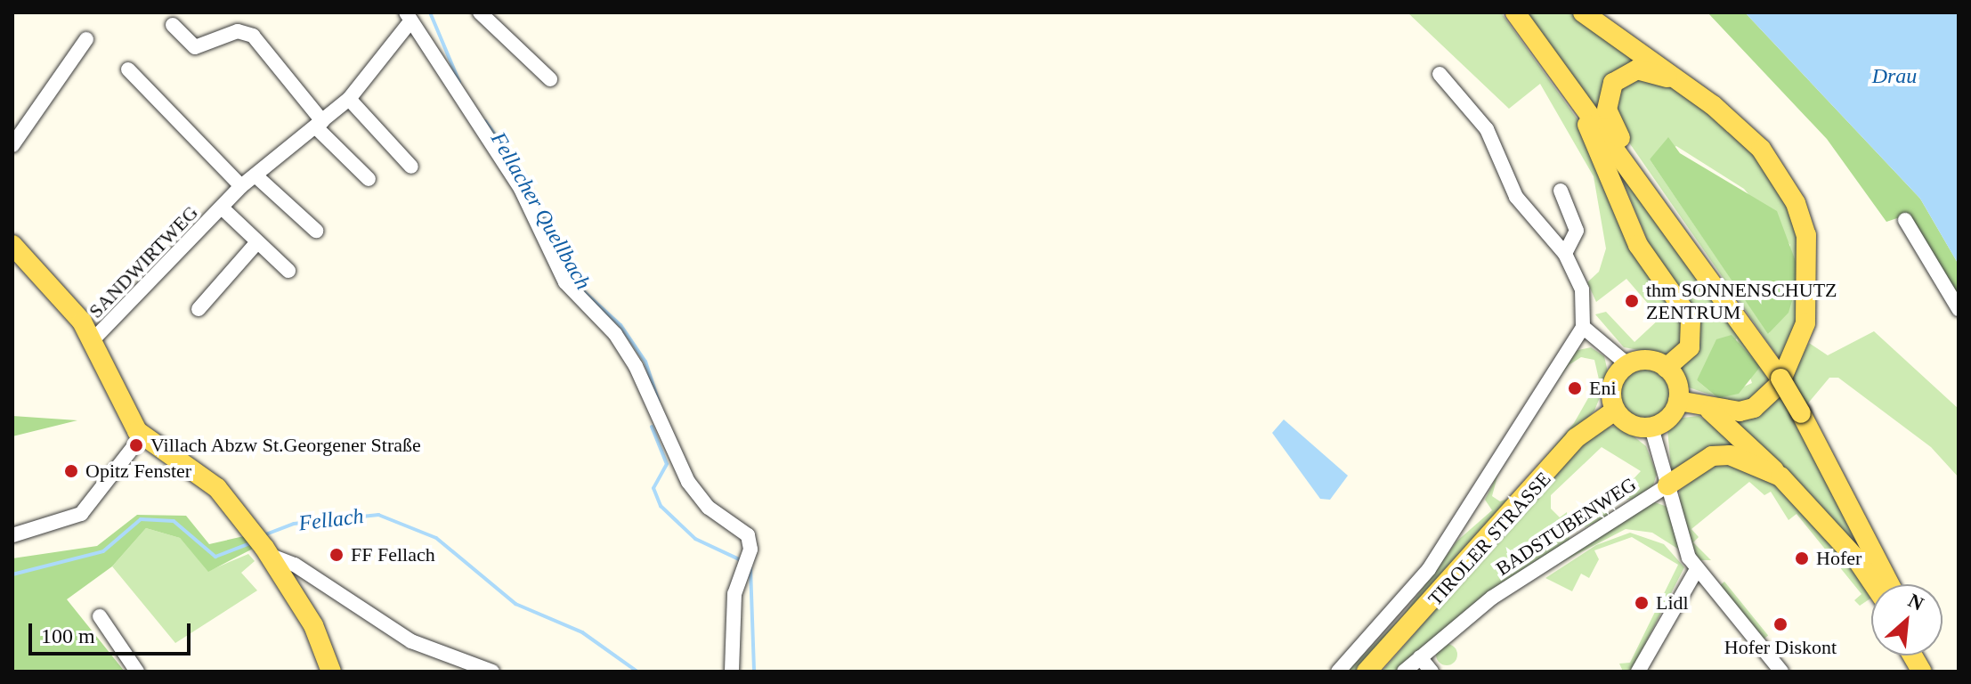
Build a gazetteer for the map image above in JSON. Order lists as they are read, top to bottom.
{
  "streets": {
    "main road": ["TIROLER STRASSE"],
    "street": ["SANDWIRTWEG", "BADSTUBENWEG"]
  },
  "crossings": [
    ["BADSTUBENWEG", "TIROLER STRASSE"]
  ],
  "water": ["Drau", "Fellacher Quellbach", "Fellach"],
  "places": [
    "thm SONNENSCHUTZ ZENTRUM",
    "Eni",
    "Villach Abzw St.Georgener Straße",
    "Opitz Fenster",
    "FF Fellach",
    "Hofer",
    "Lidl",
    "Hofer Diskont"
  ],
  "scale_bar": "100 m",
  "north": "top right"
}
